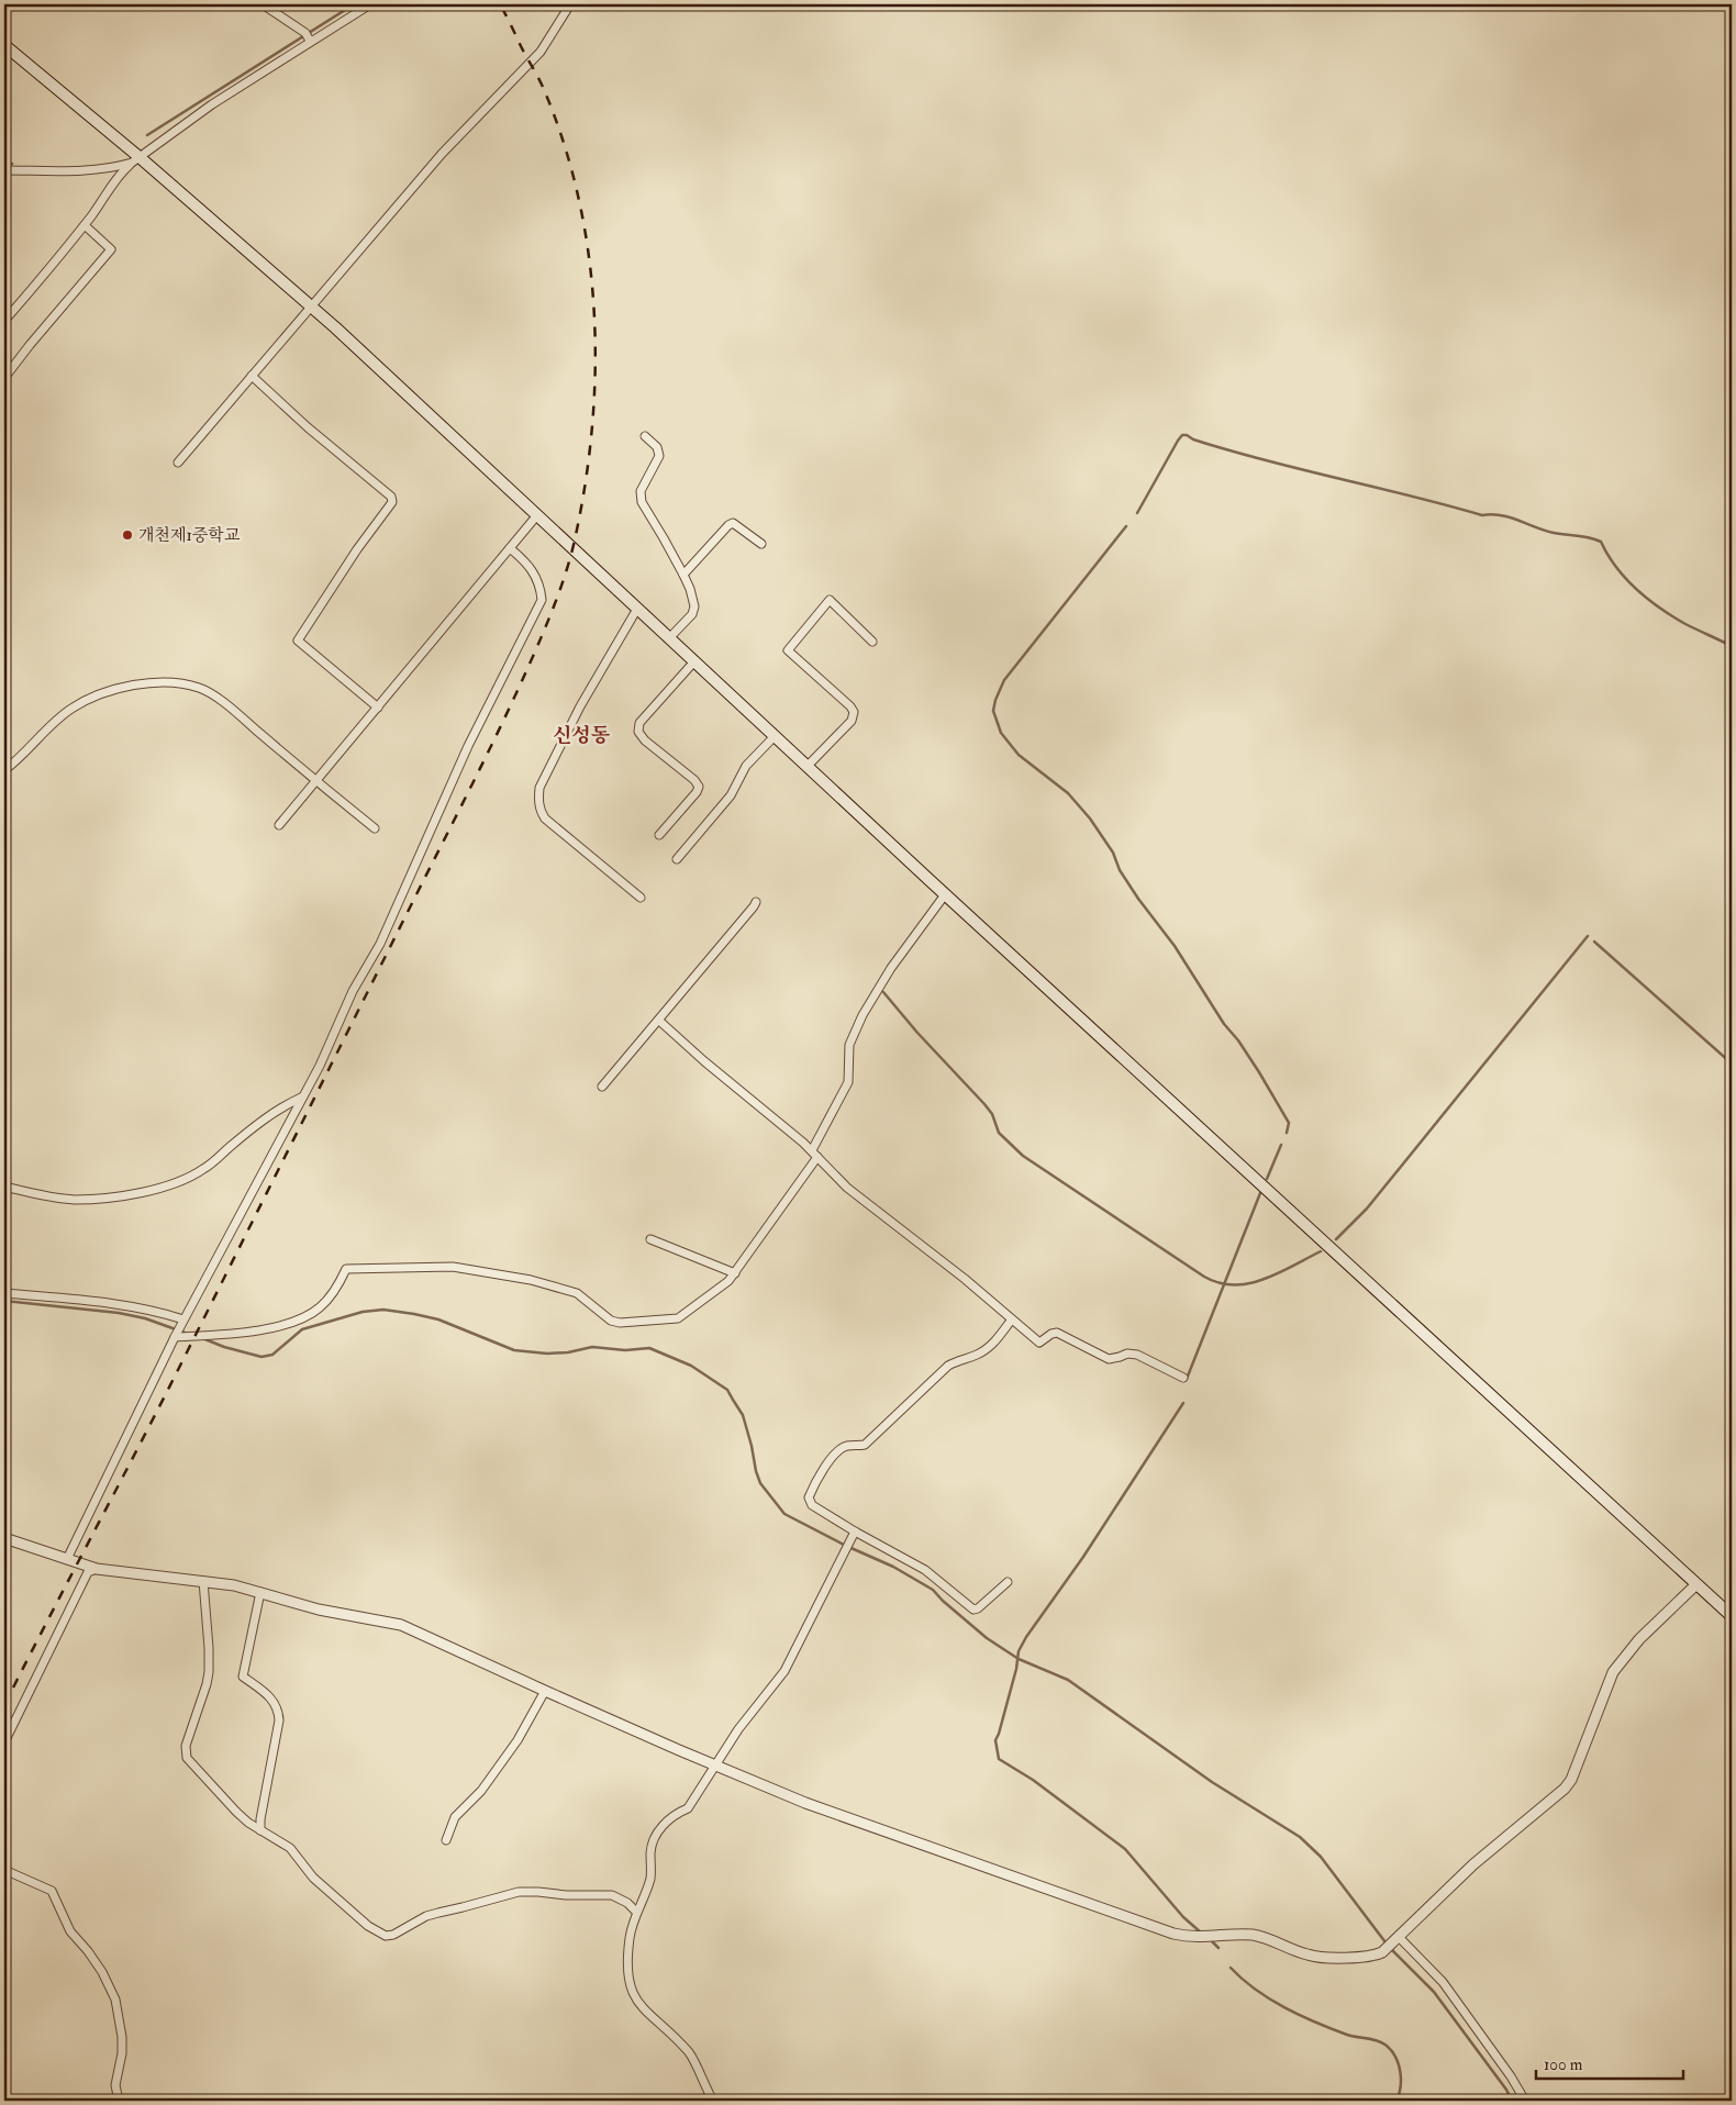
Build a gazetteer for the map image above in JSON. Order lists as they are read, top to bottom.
{
  "districts": ["신성동"],
  "places": ["개천제1중학교"],
  "scale_bar": "100 m"
}
